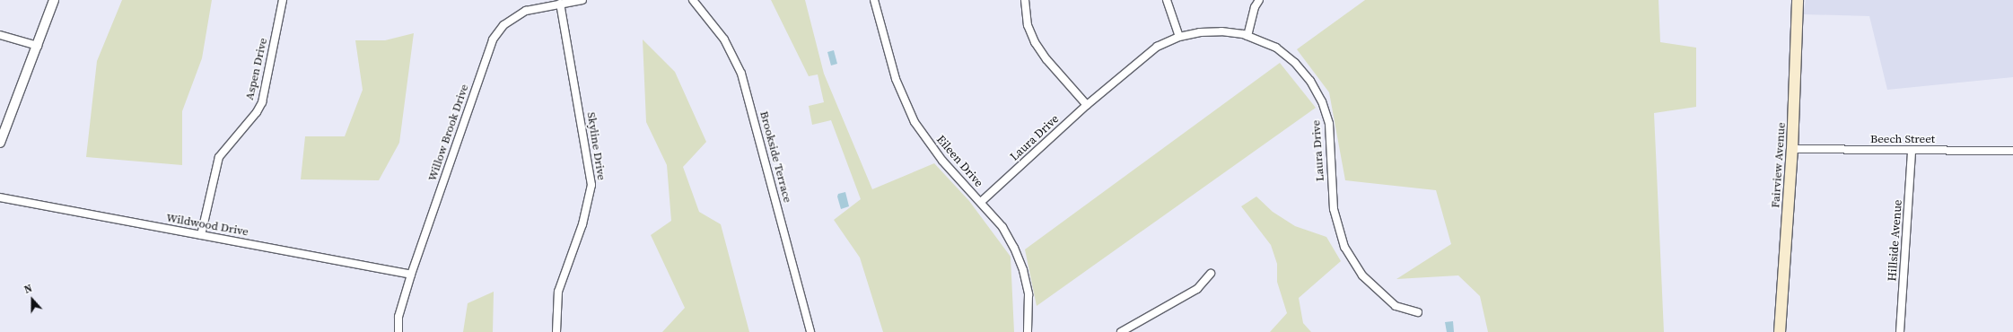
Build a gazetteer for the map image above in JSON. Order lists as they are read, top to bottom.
{
  "streets": {
    "main road": ["Fairview Avenue"],
    "street": [
      "Aspen Drive",
      "Willow Brook Drive",
      "Laura Drive",
      "Beech Street",
      "Skyline Drive",
      "Brookside Terrace",
      "Eileen Drive",
      "Wildwood Drive",
      "Hillside Avenue"
    ]
  },
  "crossings": [
    ["Aspen Drive", "Wildwood Drive"],
    ["Willow Brook Drive", "Skyline Drive"],
    ["Willow Brook Drive", "Wildwood Drive"],
    ["Laura Drive", "Eileen Drive"],
    ["Beech Street", "Fairview Avenue"],
    ["Beech Street", "Hillside Avenue"]
  ],
  "north": "top"
}
